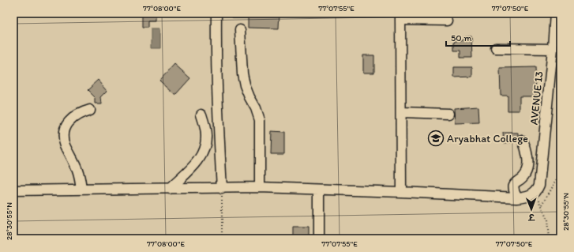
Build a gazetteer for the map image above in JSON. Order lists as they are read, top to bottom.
{
  "streets": {
    "street": ["AVENUE 13"]
  },
  "places": {
    "school or university": ["Aryabhat College"]
  },
  "scale_bar": "50 m",
  "north": "bottom",
  "coordinates": [
    "77°08'00\"E",
    "77°07'55\"E",
    "77°07'50\"E",
    "28°30'55\"N"
  ]
}
